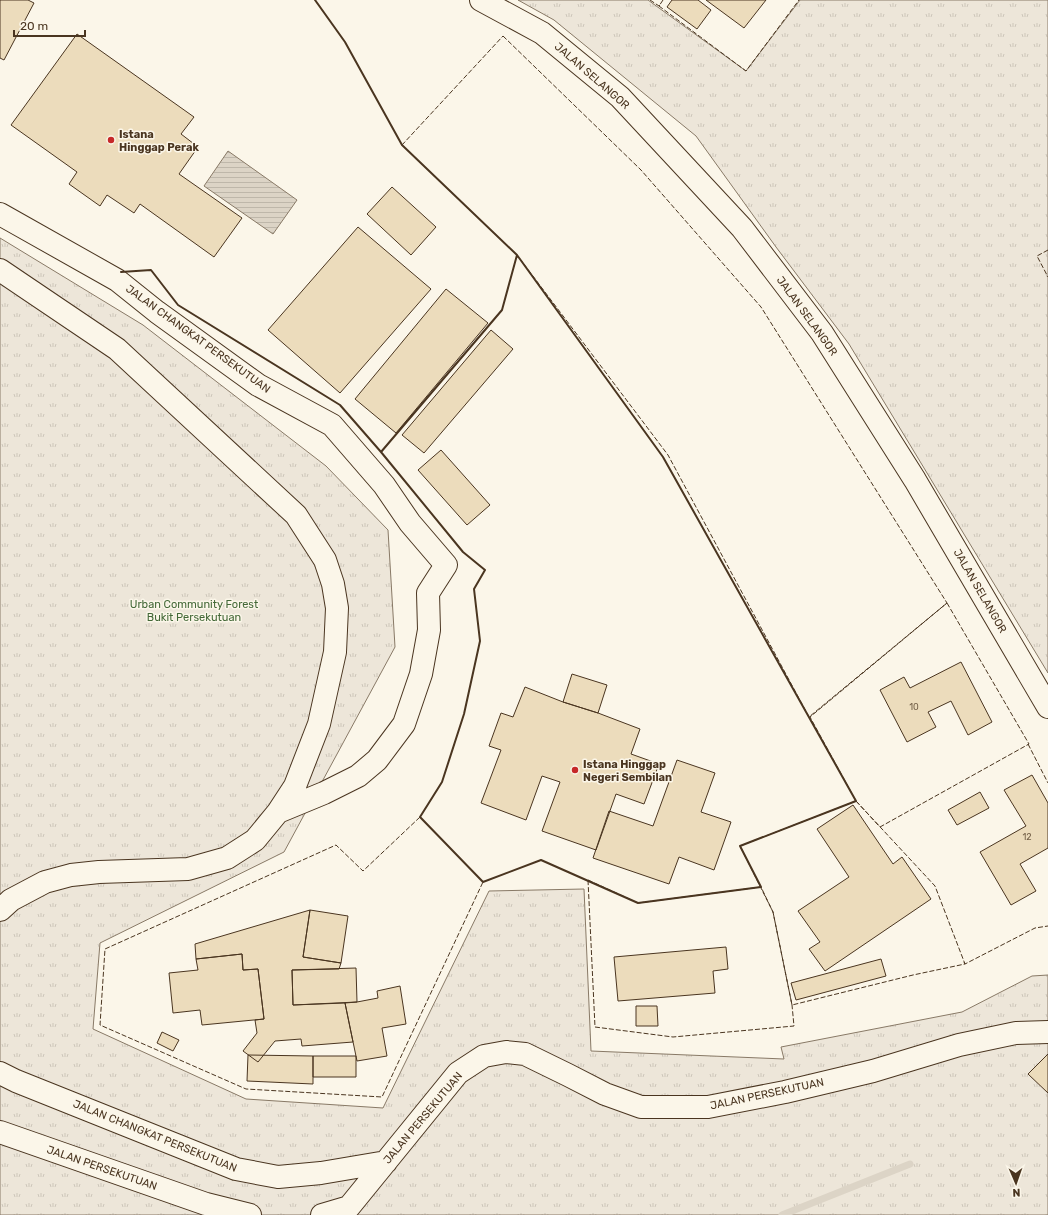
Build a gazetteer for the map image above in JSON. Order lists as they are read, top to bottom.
{
  "streets": {
    "street": ["JALAN SELANGOR", "JALAN CHANGKAT PERSEKUTUAN", "JALAN PERSEKUTUAN"]
  },
  "crossings": [
    ["JALAN CHANGKAT PERSEKUTUAN", "JALAN PERSEKUTUAN"]
  ],
  "parks": ["Urban Community Forest Bukit Persekutuan"],
  "places": ["Istana Hinggap Perak", "Istana Hinggap Negeri Sembilan"],
  "house_numbers": ["10", "12"],
  "scale_bar": "20 m",
  "north": "bottom"
}
